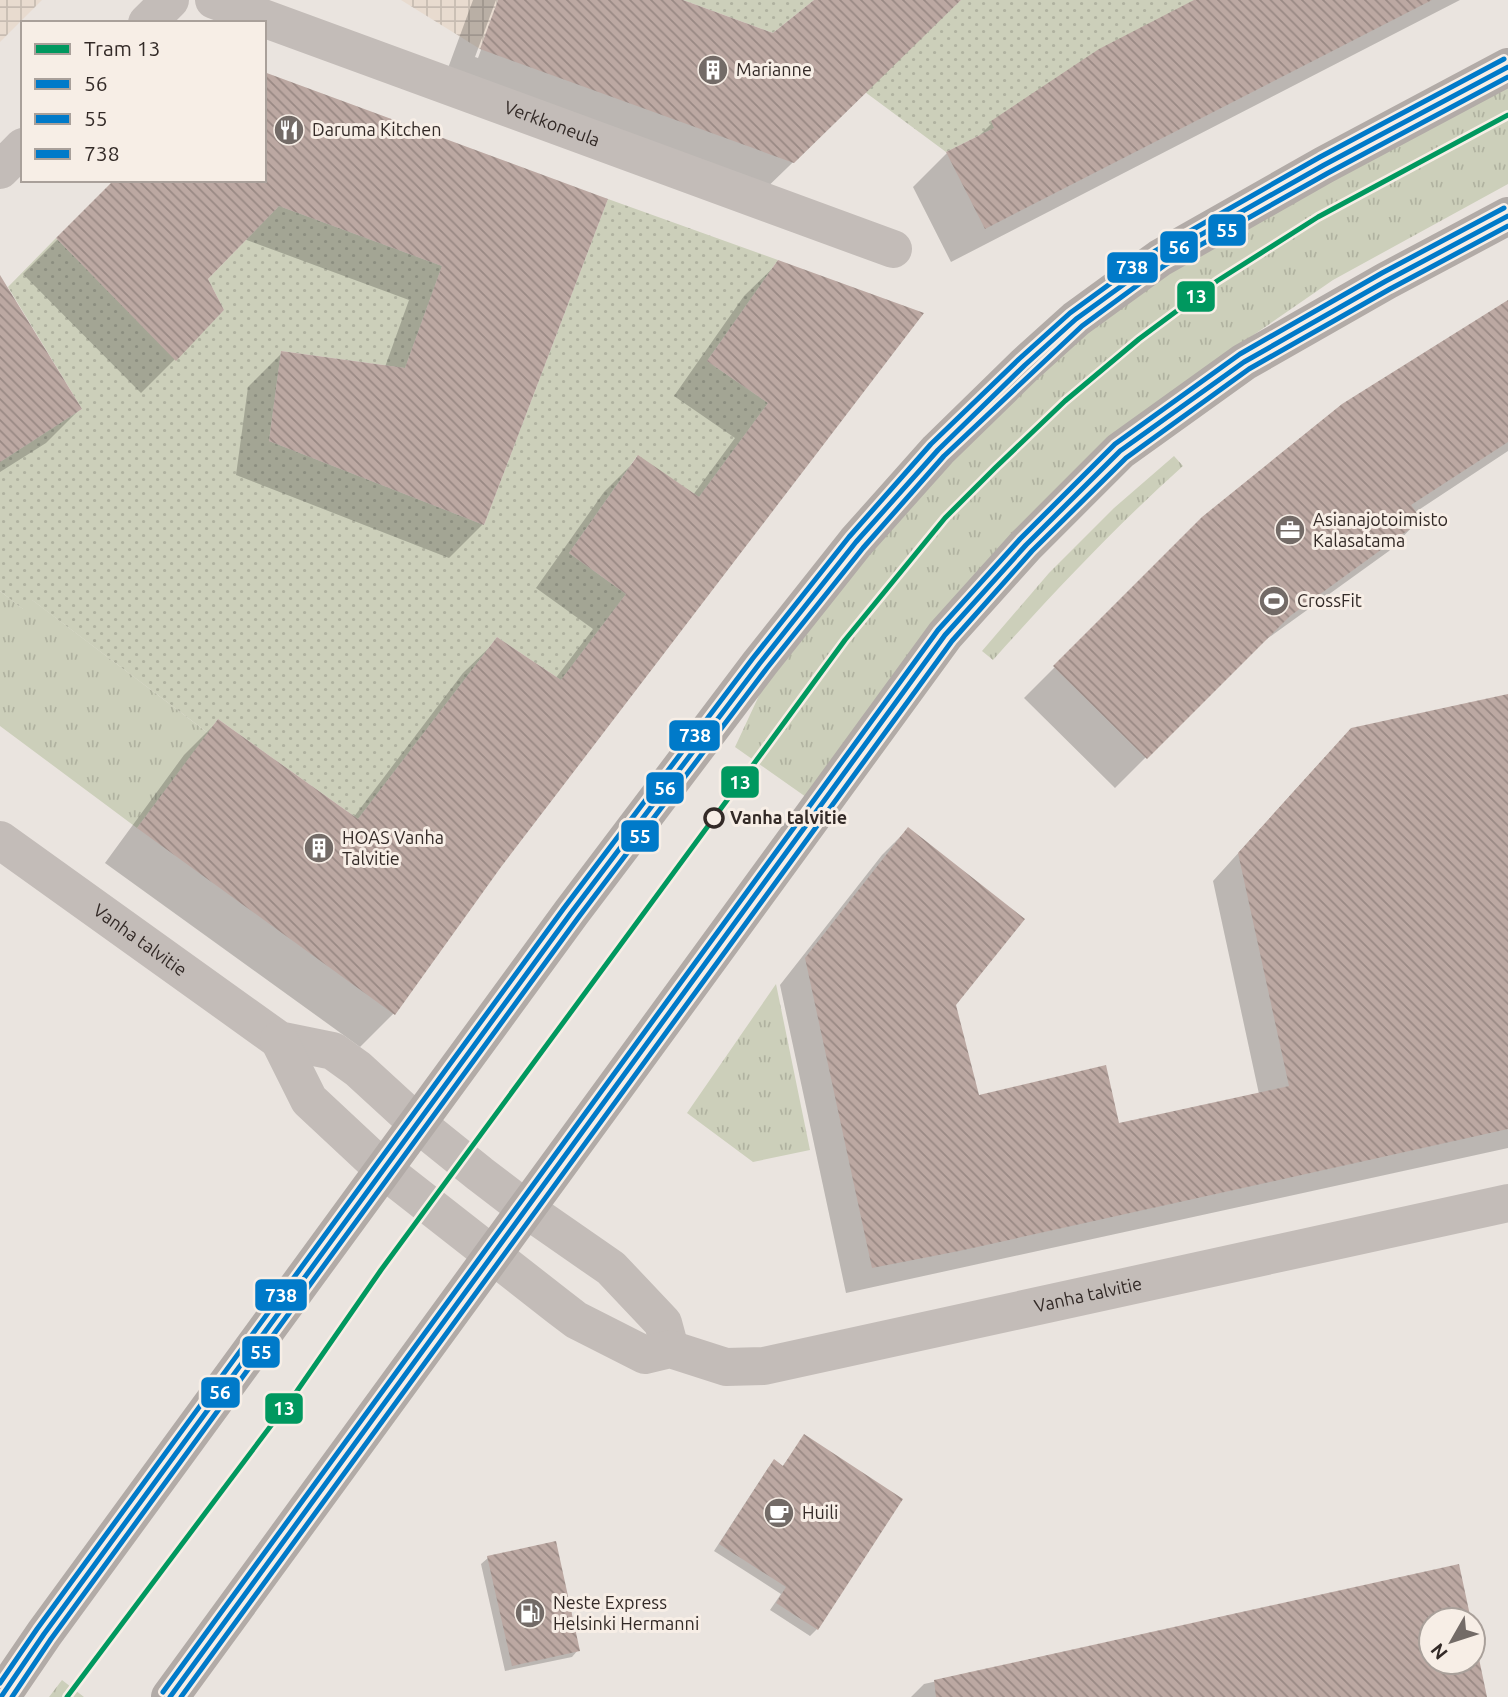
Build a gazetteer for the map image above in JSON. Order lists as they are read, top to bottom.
{
  "streets": {
    "street": ["Verkkoneula", "Vanha talvitie"]
  },
  "places": {
    "building": ["Marianne", "HOAS Vanha Talvitie"],
    "restaurant": ["Daruma Kitchen"],
    "office": ["Asianajotoimisto Kalasatama"],
    "sports": ["CrossFit"],
    "other": ["Vanha talvitie"],
    "cafe": ["Huili"],
    "fuel station": ["Neste Express Helsinki Hermanni"]
  },
  "lines": [
    "transit line 738",
    "transit line 56",
    "transit line 55",
    "tram line 13"
  ],
  "legend": [
    "Tram 13",
    "56",
    "55",
    "738"
  ],
  "north": "bottom left"
}
